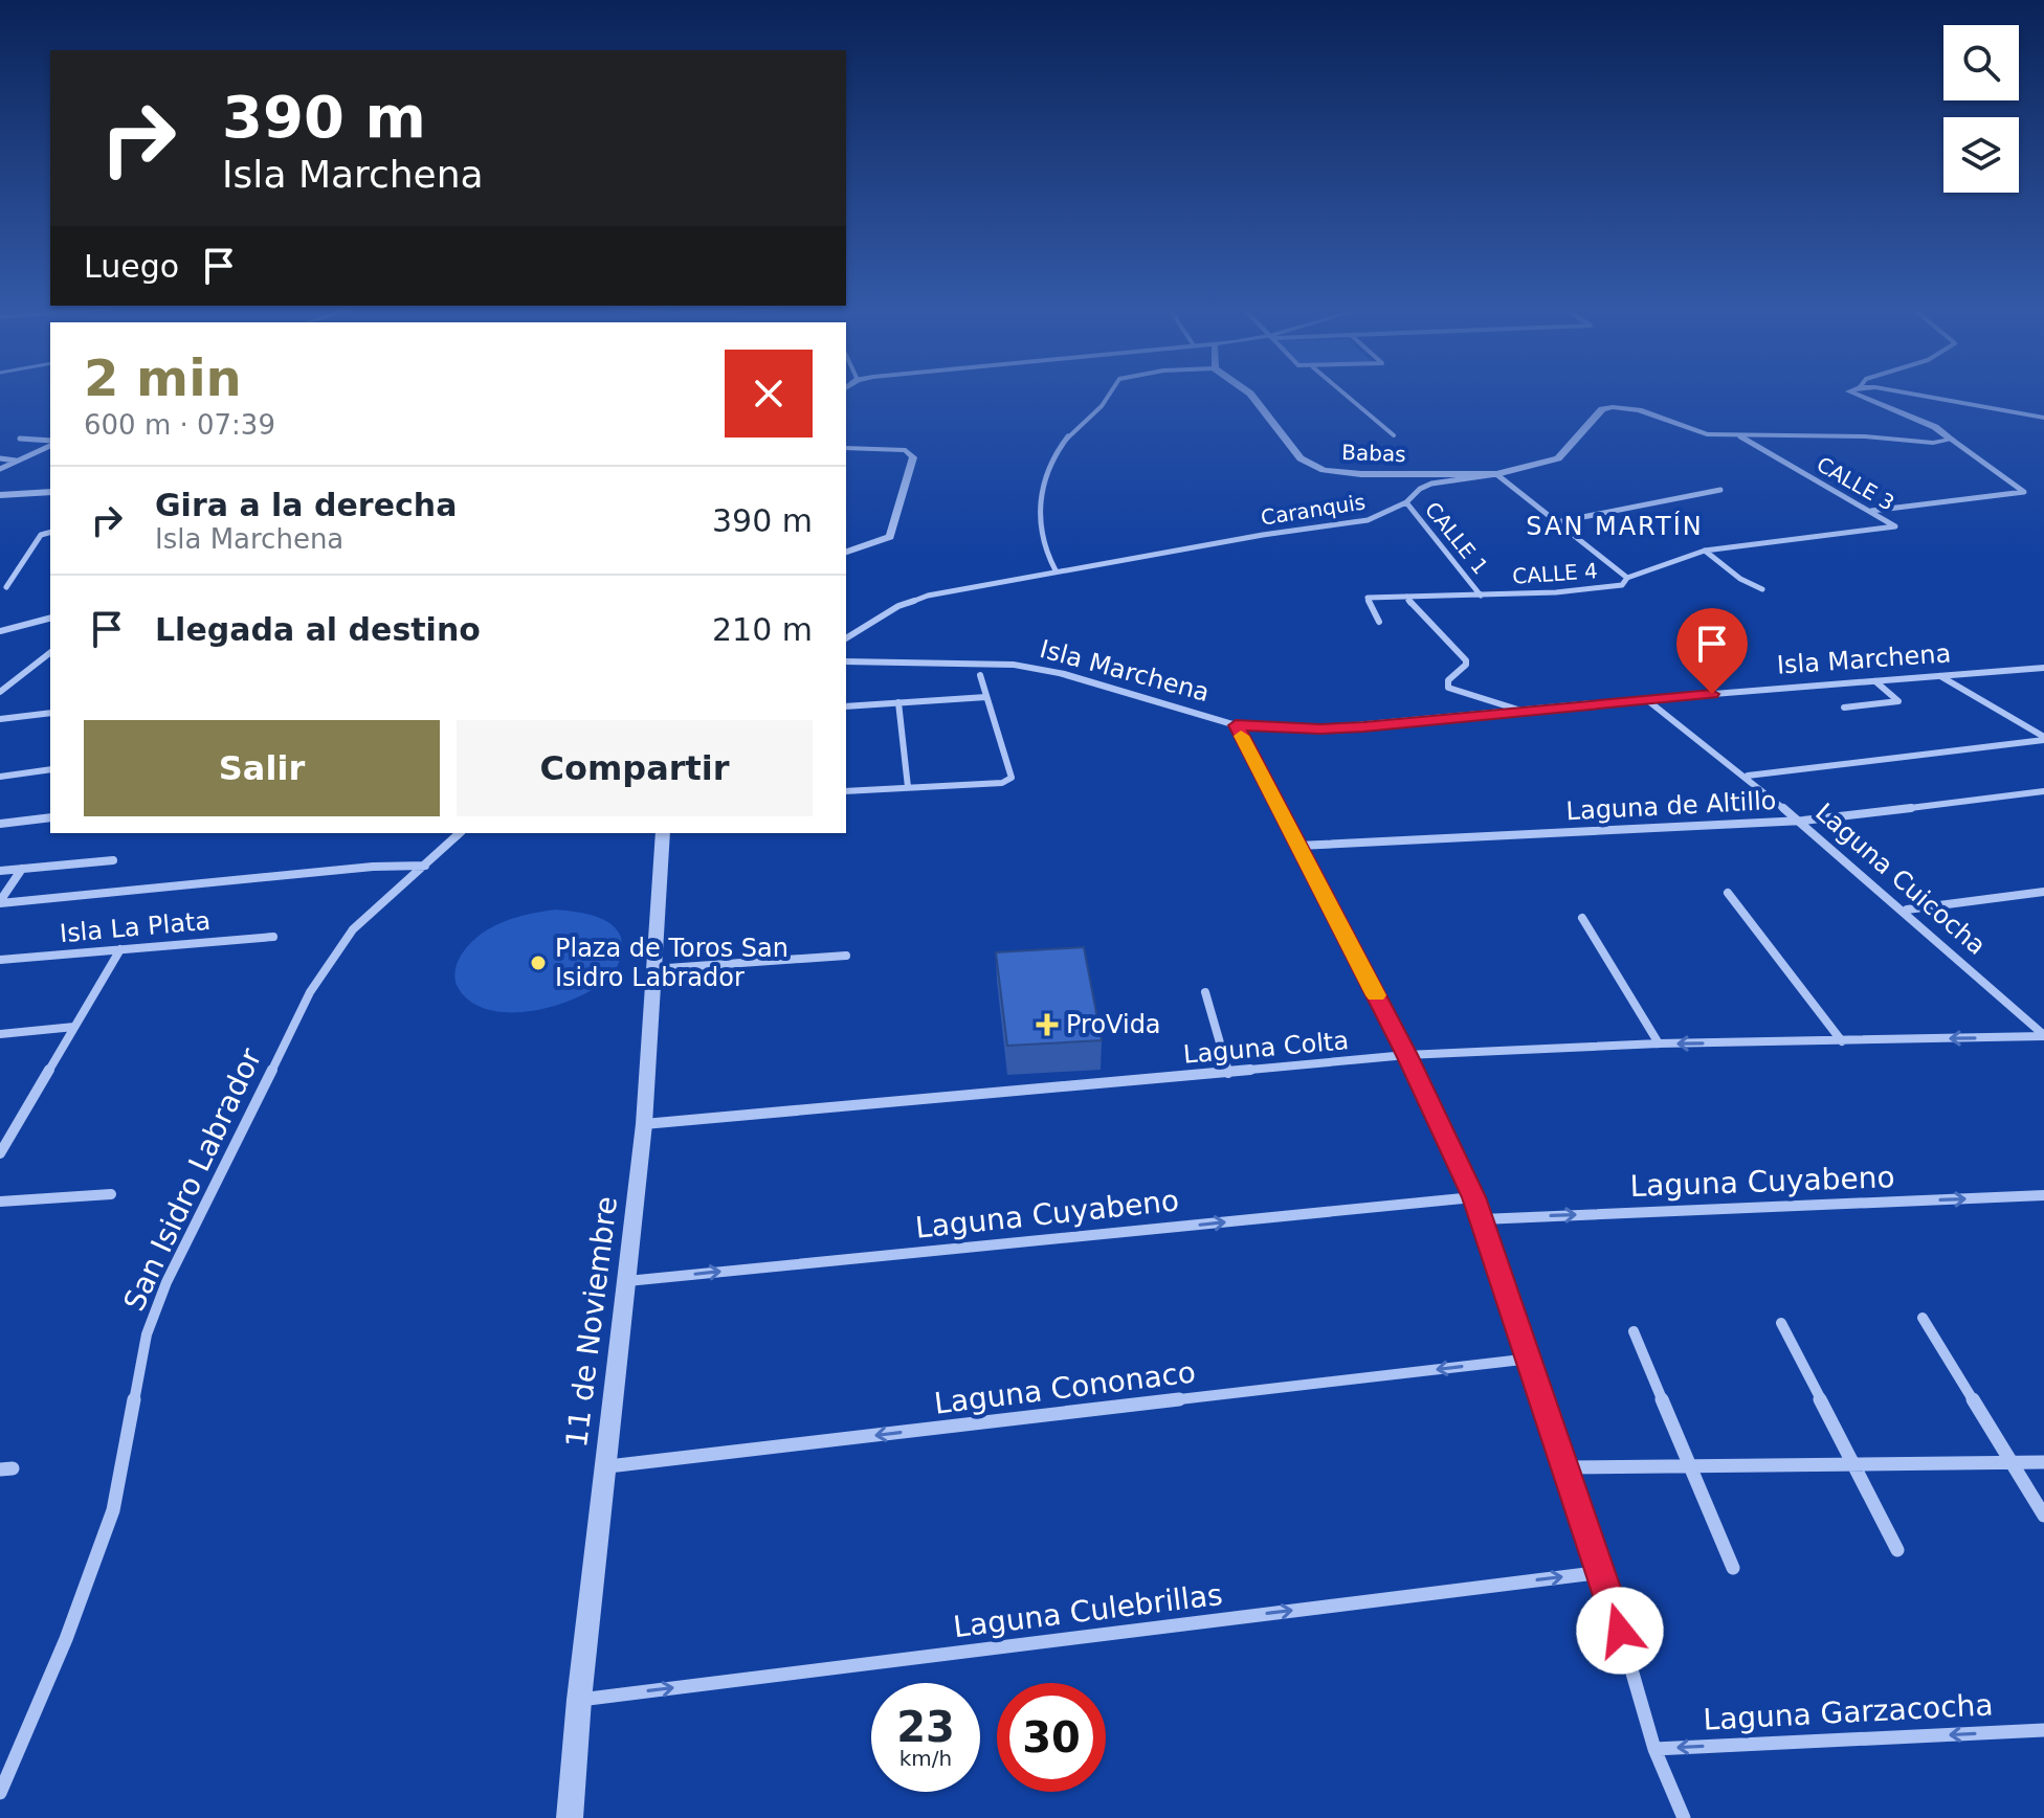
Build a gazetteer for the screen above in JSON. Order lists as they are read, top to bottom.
{
  "streets": {
    "street": [
      "Babas",
      "CALLE 3",
      "Caranquis",
      "CALLE 1",
      "CALLE 4",
      "Isla Marchena",
      "Laguna de Altillo",
      "Laguna Cuicocha",
      "Isla La Plata",
      "Laguna Colta",
      "San Isidro Labrador",
      "Laguna Cuyabeno",
      "11 de Noviembre",
      "Laguna Cononaco",
      "Laguna Culebrillas",
      "Laguna Garzacocha"
    ]
  },
  "crossings": [
    ["Babas", "Caranquis"],
    ["CALLE 3", "Caranquis"],
    ["CALLE 3", "CALLE 4"],
    ["Caranquis", "CALLE 1"],
    ["CALLE 1", "CALLE 4"],
    ["Isla Marchena", "Laguna Cuicocha"],
    ["Laguna de Altillo", "Laguna Cuicocha"],
    ["Laguna Cuicocha", "Laguna Colta"],
    ["Laguna Colta", "11 de Noviembre"],
    ["Laguna Cuyabeno", "11 de Noviembre"],
    ["11 de Noviembre", "Laguna Cononaco"],
    ["11 de Noviembre", "Laguna Culebrillas"]
  ],
  "one_way": [
    "Laguna Cuyabeno",
    "Laguna Cononaco",
    "Laguna Culebrillas",
    "Laguna Garzacocha"
  ],
  "districts": ["SAN MARTÍN"],
  "places": {
    "other": ["Plaza de Toros San Isidro Labrador"],
    "health": ["ProVida"]
  },
  "page": {
    "turn": ["390 m", "Isla Marchena"],
    "then": "Luego",
    "heading": ["2 min", "600 m · 07:39"],
    "list": [
      {
        "name": "Gira a la derecha",
        "note": "Isla Marchena",
        "value": "390 m"
      },
      {
        "name": "Llegada al destino",
        "value": "210 m"
      }
    ],
    "buttons": ["Salir", "Compartir"],
    "speed": "23 km/h",
    "limit": "30"
  }
}
